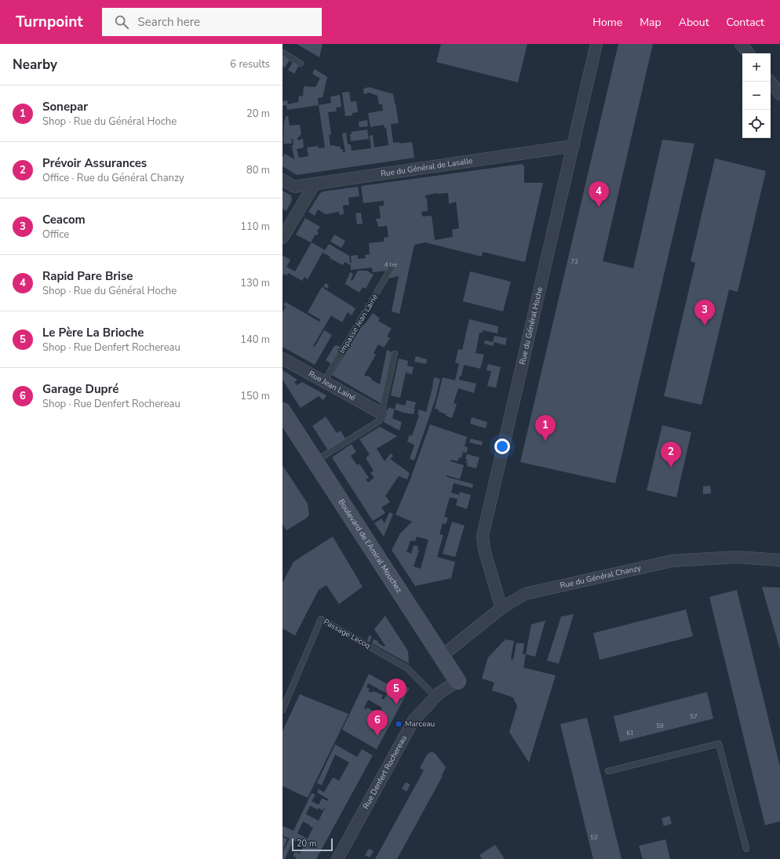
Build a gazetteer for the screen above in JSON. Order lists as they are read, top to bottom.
{
  "streets": {
    "main road": ["Boulevard de l'Amiral Mouchez"],
    "street": [
      "Rue du Général de Lasalle",
      "Rue du Général Hoche",
      "Rue Jean Lainé",
      "Rue du Général Chanzy",
      "Rue Denfert Rochereau"
    ],
    "lane": ["Impasse Jean Lainé", "Passage Lecoq"]
  },
  "crossings": [
    ["Rue du Général de Lasalle", "Rue du Général Hoche"],
    ["Impasse Jean Lainé", "Rue Jean Lainé"],
    ["Rue du Général Hoche", "Rue du Général Chanzy"],
    ["Boulevard de l'Amiral Mouchez", "Rue du Général Chanzy"],
    ["Boulevard de l'Amiral Mouchez", "Rue Denfert Rochereau"],
    ["Passage Lecoq", "Rue Denfert Rochereau"]
  ],
  "places": {
    "transit": ["Marceau"]
  },
  "house_numbers": [
    "73",
    "4 ter",
    "57",
    "59",
    "61",
    "52"
  ],
  "scale_bar": "20 m",
  "page": {
    "header": "Turnpoint",
    "search": "Search here",
    "nav": [
      "Home",
      "Map",
      "About",
      "Contact"
    ],
    "heading": ["Nearby", "6 results"],
    "map_buttons": ["+", "−"],
    "list": [
      {
        "mark": "1",
        "name": "Sonepar",
        "note": "Shop · Rue du Général Hoche",
        "value": "20 m"
      },
      {
        "mark": "2",
        "name": "Prévoir Assurances",
        "note": "Office · Rue du Général Chanzy",
        "value": "80 m"
      },
      {
        "mark": "3",
        "name": "Ceacom",
        "note": "Office",
        "value": "110 m"
      },
      {
        "mark": "4",
        "name": "Rapid Pare Brise",
        "note": "Shop · Rue du Général Hoche",
        "value": "130 m"
      },
      {
        "mark": "5",
        "name": "Le Père La Brioche",
        "note": "Shop · Rue Denfert Rochereau",
        "value": "140 m"
      },
      {
        "mark": "6",
        "name": "Garage Dupré",
        "note": "Shop · Rue Denfert Rochereau",
        "value": "150 m"
      }
    ],
    "pins": [
      "4",
      "3",
      "1",
      "2",
      "5",
      "6"
    ],
    "scale": "20 m"
  }
}
